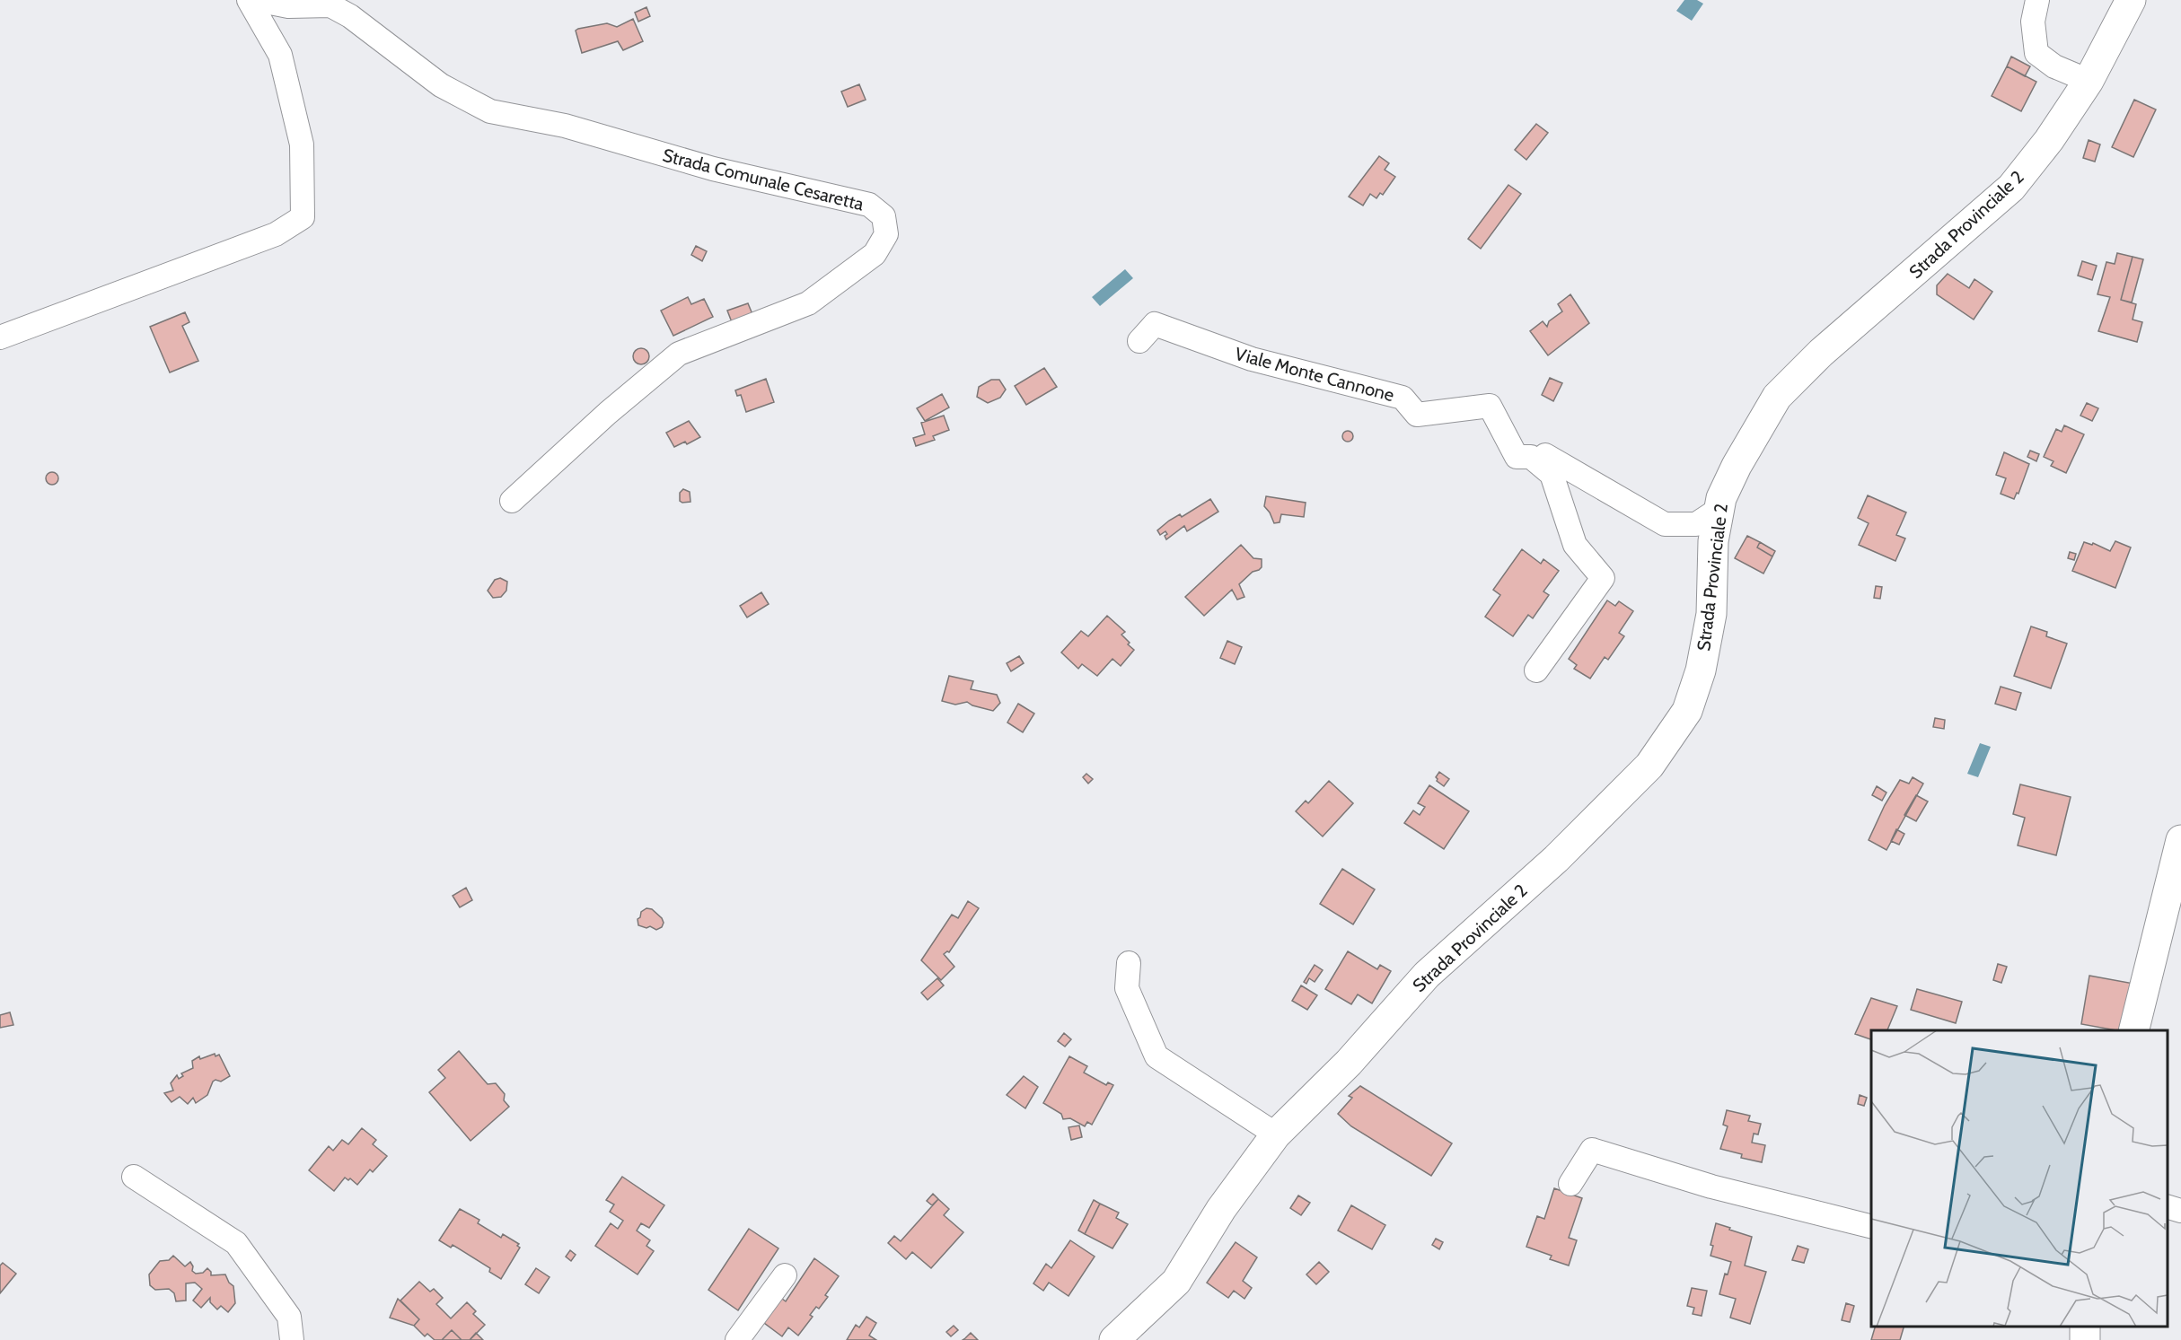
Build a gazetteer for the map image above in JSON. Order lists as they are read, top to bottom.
{
  "streets": {
    "street": ["Strada Comunale Cesaretta", "Strada Provinciale 2", "Viale Monte Cannone"]
  }
}
